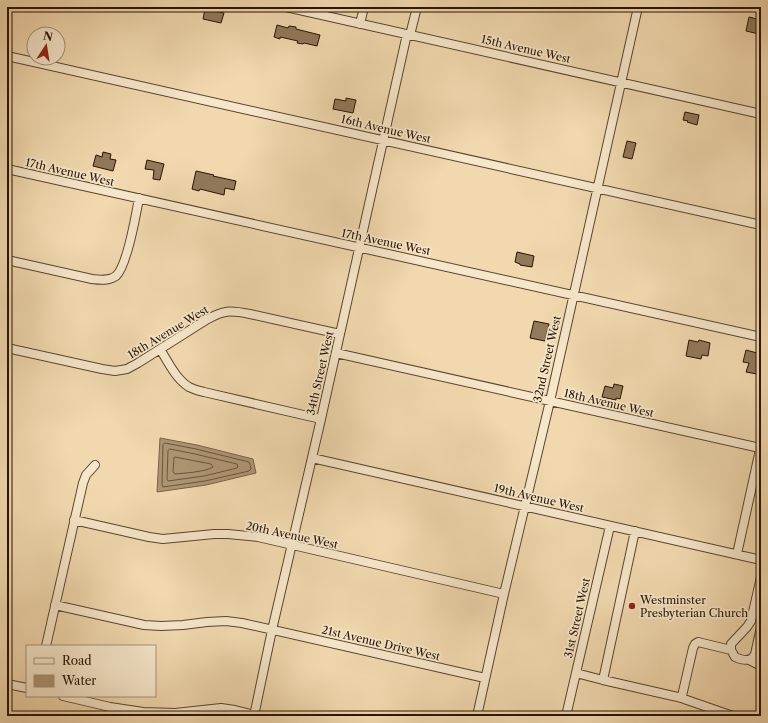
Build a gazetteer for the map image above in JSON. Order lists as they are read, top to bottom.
{
  "streets": {
    "street": [
      "15th Avenue West",
      "16th Avenue West",
      "17th Avenue West",
      "18th Avenue West",
      "32nd Street West",
      "34th Street West",
      "19th Avenue West",
      "20th Avenue West",
      "31st Street West",
      "21st Avenue Drive West"
    ]
  },
  "crossings": [
    ["15th Avenue West", "32nd Street West"],
    ["15th Avenue West", "34th Street West"],
    ["16th Avenue West", "32nd Street West"],
    ["16th Avenue West", "34th Street West"],
    ["17th Avenue West", "32nd Street West"],
    ["17th Avenue West", "34th Street West"],
    ["18th Avenue West", "32nd Street West"],
    ["18th Avenue West", "34th Street West"],
    ["32nd Street West", "19th Avenue West"],
    ["32nd Street West", "20th Avenue West"],
    ["32nd Street West", "21st Avenue Drive West"],
    ["34th Street West", "19th Avenue West"],
    ["34th Street West", "20th Avenue West"],
    ["34th Street West", "21st Avenue Drive West"],
    ["19th Avenue West", "31st Street West"]
  ],
  "places": ["Westminster Presbyterian Church"],
  "legend": ["Road", "Water"],
  "north": "top"
}
